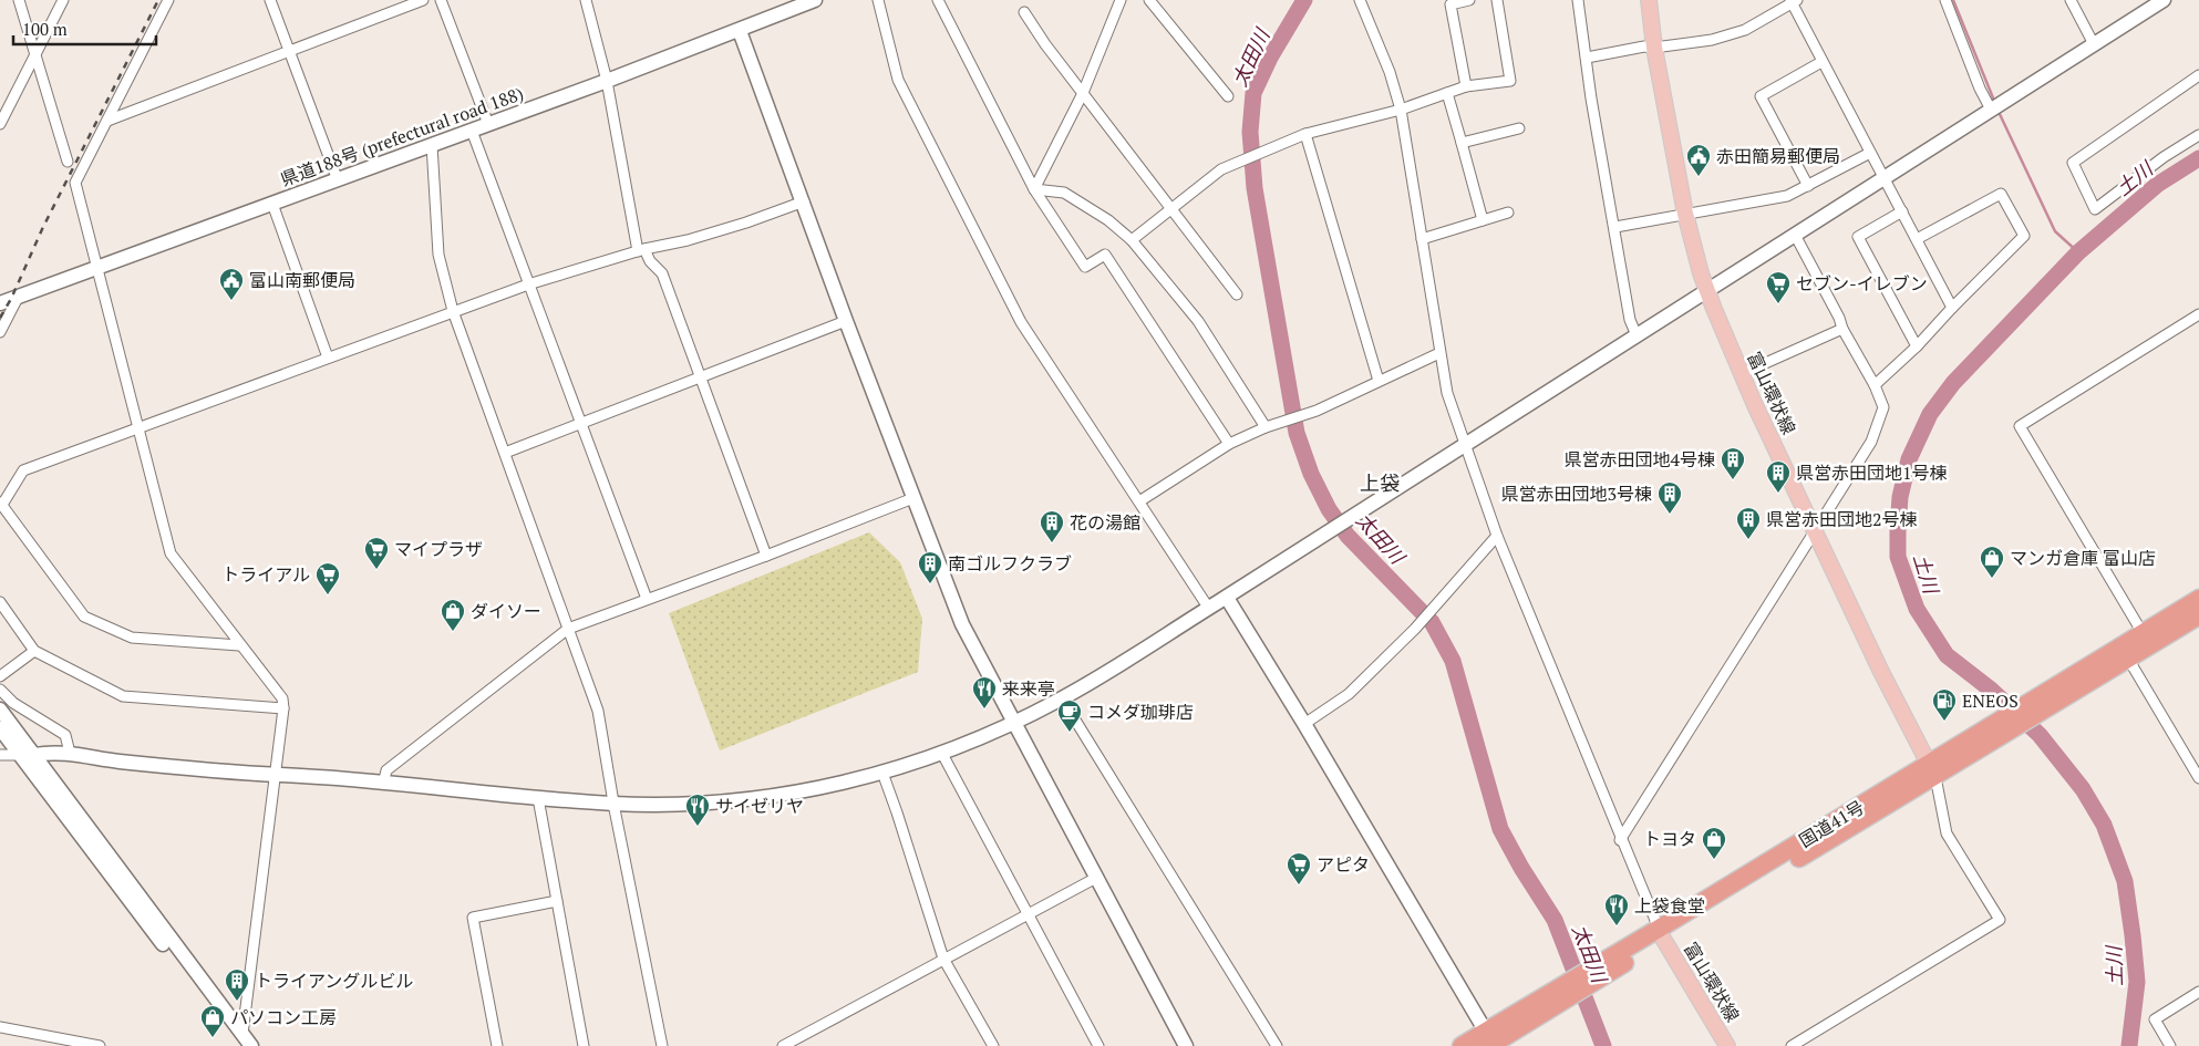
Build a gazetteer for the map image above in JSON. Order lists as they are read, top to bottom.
{
  "streets": {
    "highway": ["国道41号"],
    "main road": ["富山環状線"],
    "street": ["県道188号 (prefectural road 188)"]
  },
  "crossings": [
    ["富山環状線", "国道41号"]
  ],
  "districts": ["上袋"],
  "water": ["太田川", "土川"],
  "places": {
    "public building": ["赤田簡易郵便局", "富山南郵便局"],
    "supermarket": [
      "セブン-イレブン",
      "マイプラザ",
      "トライアル",
      "アピタ"
    ],
    "building": [
      "県営赤田団地4号棟",
      "県営赤田団地1号棟",
      "県営赤田団地3号棟",
      "県営赤田団地2号棟",
      "花の湯館",
      "南ゴルフクラブ",
      "トライアングルビル"
    ],
    "shop": [
      "マンガ倉庫 富山店",
      "ダイソー",
      "トヨタ",
      "パソコン工房"
    ],
    "restaurant": ["来来亭", "サイゼリヤ", "上袋食堂"],
    "fuel station": ["ENEOS"],
    "cafe": ["コメダ珈琲店"]
  },
  "scale_bar": "100 m"
}
